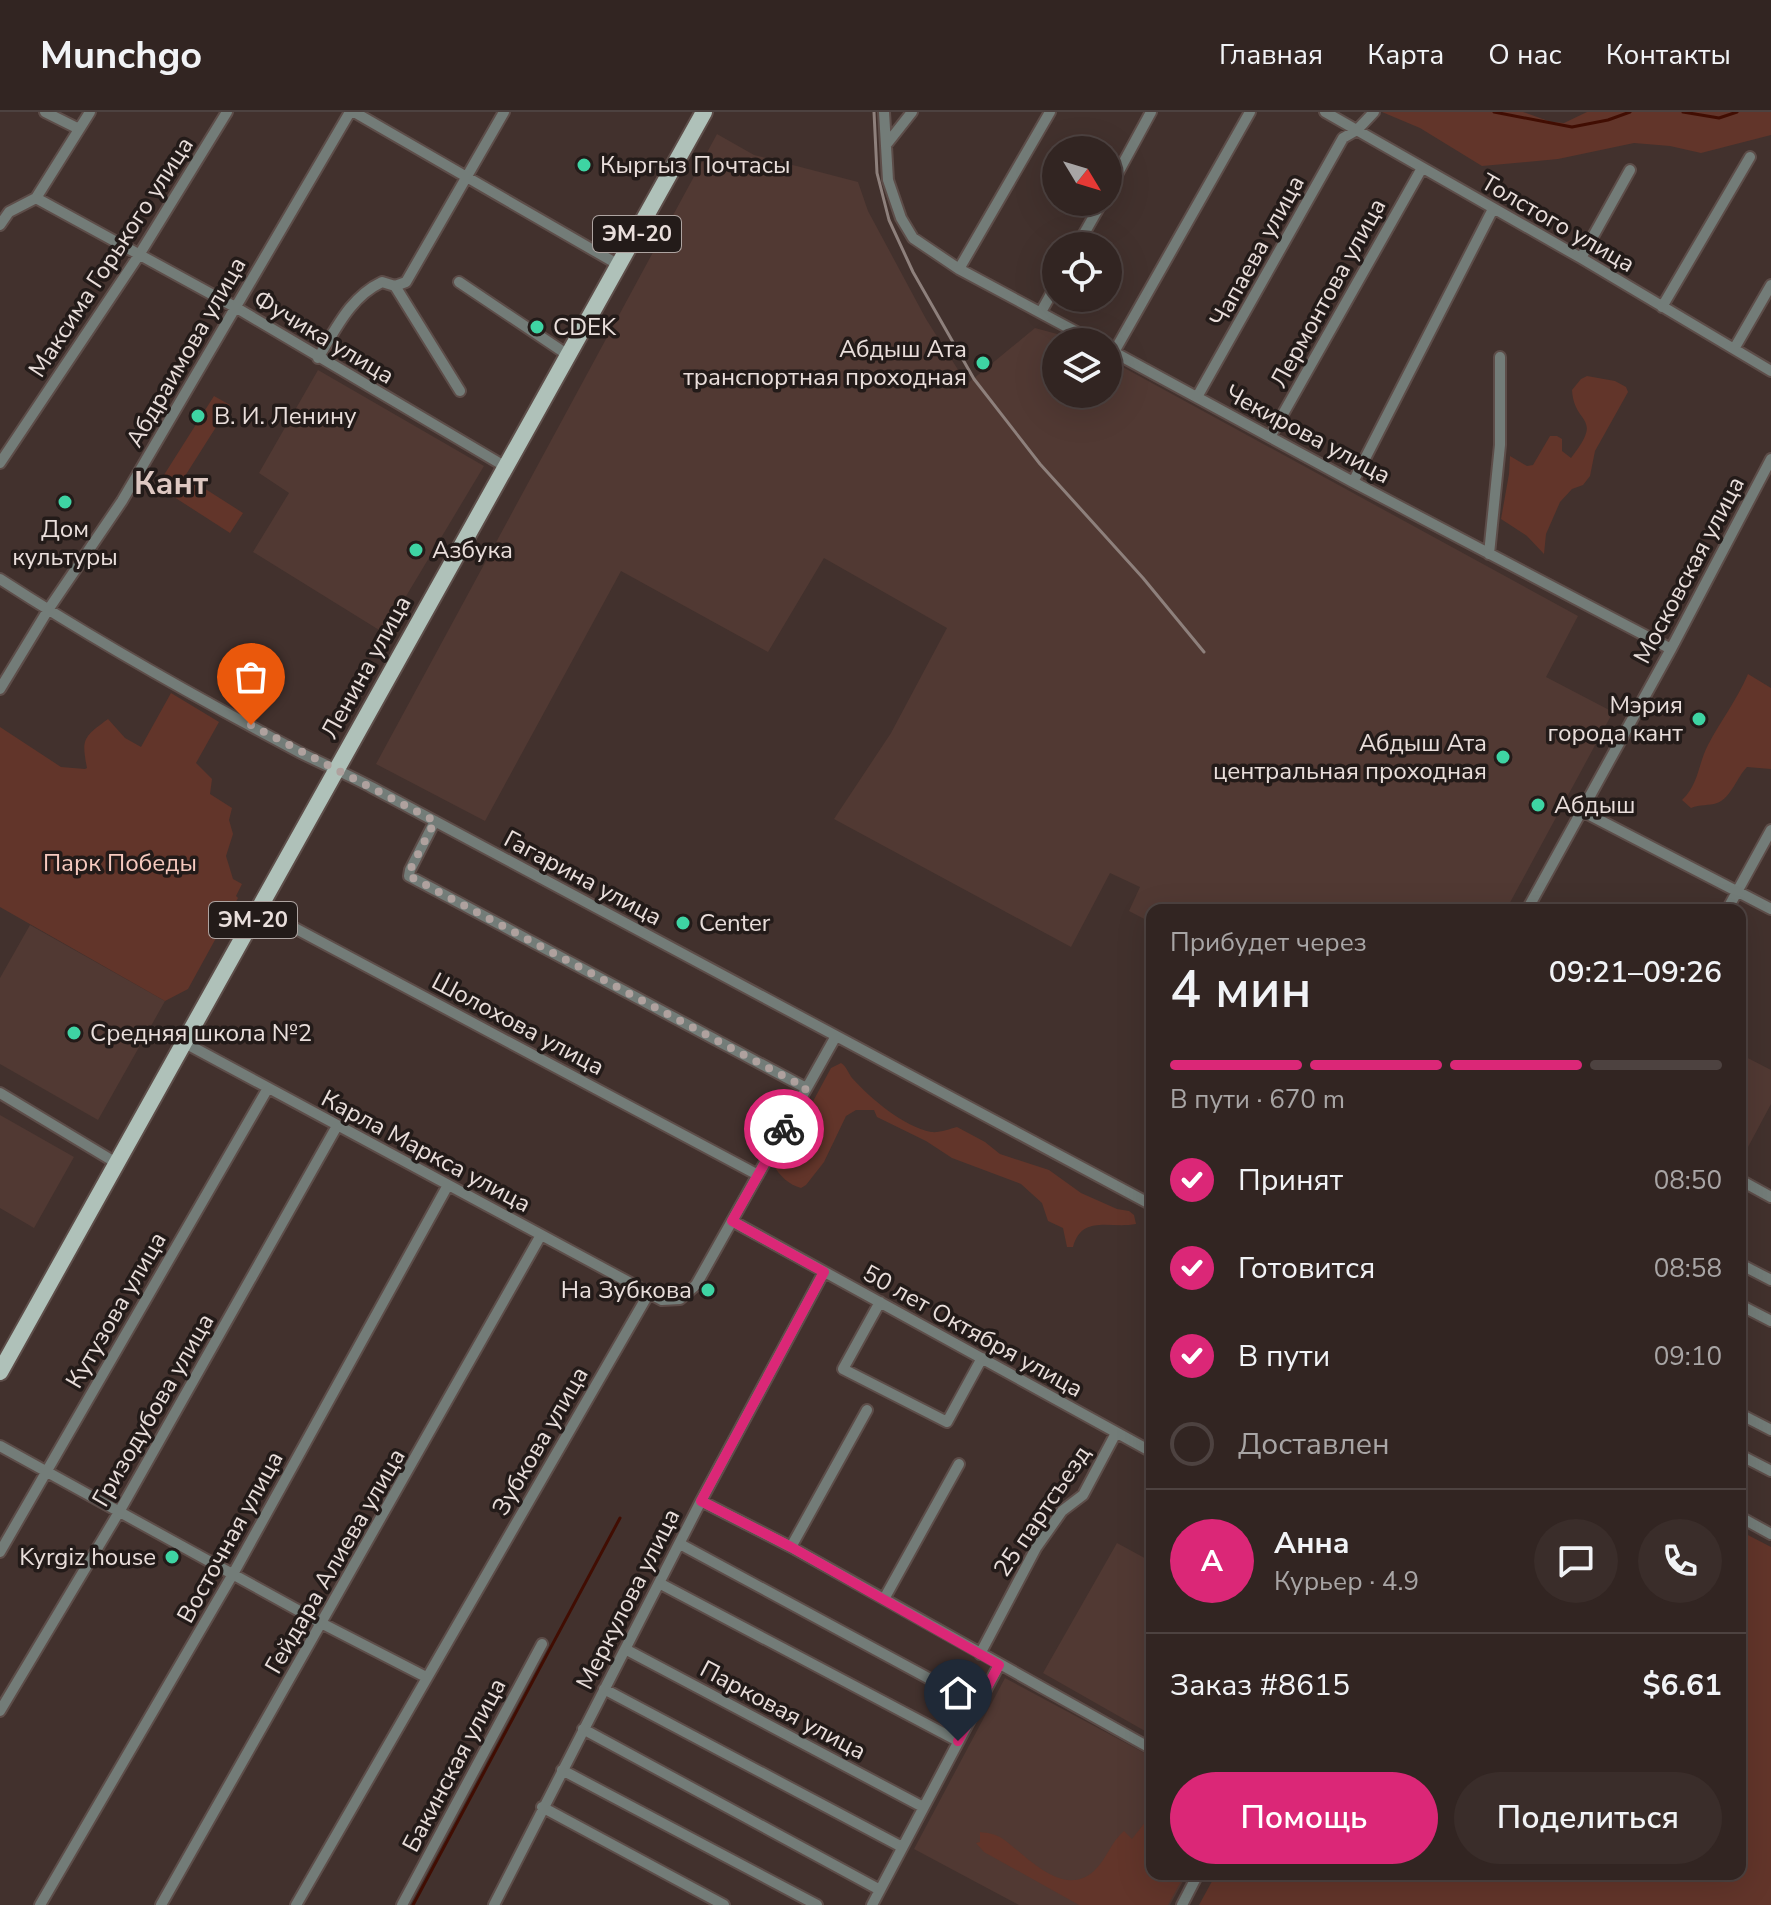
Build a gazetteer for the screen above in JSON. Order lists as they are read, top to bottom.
{
  "streets": {
    "main road": ["ЭМ-20", "Ленина улица"],
    "street": [
      "Толстого улица",
      "Чапаева улица",
      "Максима Горького улица",
      "Лермонтова улица",
      "Фучика улица",
      "Абдраимова улица",
      "Чекирова улица",
      "Московская улица",
      "Гагарина улица",
      "Шолохова улица",
      "Карла Маркса улица",
      "Кутузова улица",
      "50 лет Октября улица",
      "Гризодубова улица",
      "Зубкова улица",
      "25 партсъезд",
      "Восточная улица",
      "Гейдара Алиева улица",
      "Меркулова улица",
      "Парковая улица",
      "Бакинская улица"
    ]
  },
  "crossings": [
    ["Толстого улица", "Чапаева улица"],
    ["Толстого улица", "Лермонтова улица"],
    ["Чапаева улица", "Чекирова улица"],
    ["Максима Горького улица", "Фучика улица"],
    ["Лермонтова улица", "Чекирова улица"],
    ["Фучика улица", "Абдраимова улица"],
    ["Фучика улица", "Ленина улица"],
    ["Абдраимова улица", "Гагарина улица"],
    ["Чекирова улица", "Московская улица"],
    ["Ленина улица", "Гагарина улица"],
    ["Ленина улица", "Шолохова улица"],
    ["Ленина улица", "Карла Маркса улица"],
    ["Карла Маркса улица", "Кутузова улица"],
    ["Карла Маркса улица", "Гризодубова улица"],
    ["Карла Маркса улица", "Зубкова улица"],
    ["Карла Маркса улица", "Восточная улица"],
    ["Карла Маркса улица", "Гейдара Алиева улица"],
    ["50 лет Октября улица", "25 партсъезд"],
    ["50 лет Октября улица", "Меркулова улица"],
    ["Меркулова улица", "Парковая улица"]
  ],
  "districts": ["Кант"],
  "parks": ["Парк Победы"],
  "places": [
    "Кыргыз Почтасы",
    "CDEK",
    "Абдыш Ата транспортная проходная",
    "В. И. Ленину",
    "Дом культуры",
    "Азбука",
    "Мэрия города кант",
    "Абдыш Ата центральная проходная",
    "Абдыш",
    "Center",
    "Средняя школа №2",
    "На Зубкова",
    "Kyrgiz house"
  ],
  "north": "bottom right",
  "page": {
    "header": "Munchgo",
    "nav": [
      "Главная",
      "Карта",
      "О нас",
      "Контакты"
    ],
    "heading": ["4 мин", "Прибудет через", "09:21–09:26"],
    "panel": [
      "Анна",
      "Курьер · 4.9",
      "Заказ #8615",
      "$6.61"
    ],
    "bar": "В пути · 670 m",
    "list": [
      ["Принят", "08:50"],
      ["Готовится", "08:58"],
      ["В пути", "09:10"],
      "Доставлен"
    ],
    "round": "А",
    "buttons": ["Помощь", "Поделиться"]
  }
}
